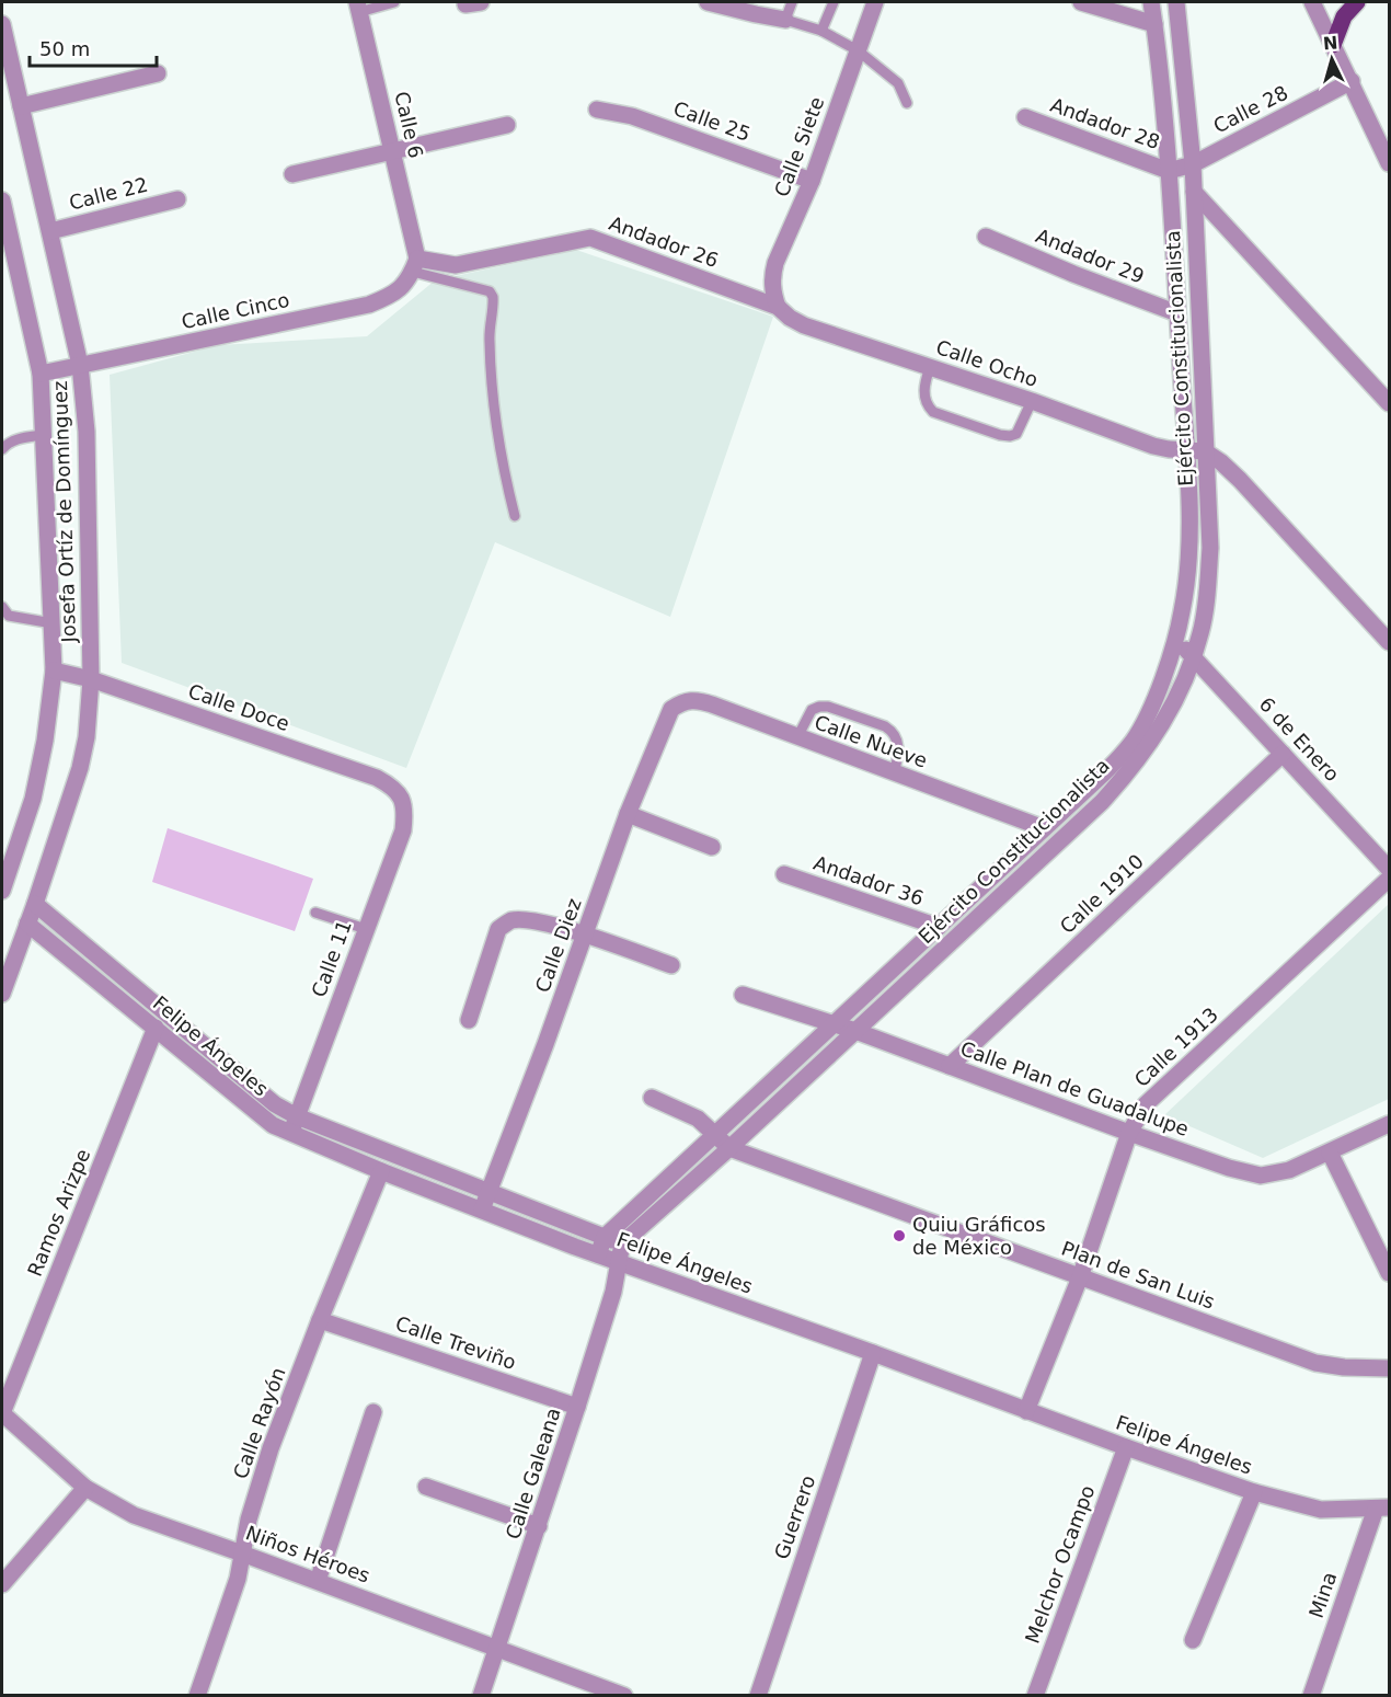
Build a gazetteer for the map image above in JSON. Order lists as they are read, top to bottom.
{
  "streets": {
    "street": [
      "Calle 28",
      "Calle 25",
      "Andador 28",
      "Calle 6",
      "Calle Siete",
      "Calle 22",
      "Andador 26",
      "Andador 29",
      "Calle Cinco",
      "Ejército Constitucionalista",
      "Calle Ocho",
      "Josefa Ortíz de Domínguez",
      "Calle Doce",
      "6 de Enero",
      "Calle Nueve",
      "Andador 36",
      "Calle 1910",
      "Calle Diez",
      "Calle 11",
      "Felipe Ángeles",
      "Calle 1913",
      "Calle Plan de Guadalupe",
      "Ramos Arizpe",
      "Plan de San Luis",
      "Calle Treviño",
      "Calle Rayón",
      "Calle Galeana",
      "Guerrero",
      "Niños Héroes",
      "Melchor Ocampo",
      "Mina"
    ]
  },
  "crossings": [
    ["Calle 28", "Andador 28"],
    ["Calle 28", "Ejército Constitucionalista"],
    ["Calle 25", "Calle Siete"],
    ["Andador 28", "Ejército Constitucionalista"],
    ["Calle 6", "Andador 26"],
    ["Calle 6", "Calle Cinco"],
    ["Calle Siete", "Andador 26"],
    ["Calle Siete", "Calle Ocho"],
    ["Calle 22", "Josefa Ortíz de Domínguez"],
    ["Andador 26", "Calle Cinco"],
    ["Andador 26", "Calle Ocho"],
    ["Andador 29", "Ejército Constitucionalista"],
    ["Calle Cinco", "Josefa Ortíz de Domínguez"],
    ["Ejército Constitucionalista", "Calle Ocho"],
    ["Ejército Constitucionalista", "6 de Enero"],
    ["Ejército Constitucionalista", "Calle Nueve"],
    ["Ejército Constitucionalista", "Andador 36"],
    ["Ejército Constitucionalista", "Felipe Ángeles"],
    ["Ejército Constitucionalista", "Calle Plan de Guadalupe"],
    ["Ejército Constitucionalista", "Plan de San Luis"],
    ["Josefa Ortíz de Domínguez", "Calle Doce"],
    ["Josefa Ortíz de Domínguez", "Felipe Ángeles"],
    ["Calle Doce", "Calle 11"],
    ["6 de Enero", "Calle 1910"],
    ["Calle Nueve", "Calle Diez"],
    ["Calle 1910", "Calle Plan de Guadalupe"],
    ["Calle Diez", "Felipe Ángeles"],
    ["Calle 11", "Felipe Ángeles"],
    ["Felipe Ángeles", "Calle 1913"],
    ["Felipe Ángeles", "Ramos Arizpe"],
    ["Felipe Ángeles", "Calle Rayón"],
    ["Felipe Ángeles", "Calle Galeana"],
    ["Felipe Ángeles", "Guerrero"],
    ["Felipe Ángeles", "Melchor Ocampo"],
    ["Felipe Ángeles", "Mina"],
    ["Calle 1913", "Calle Plan de Guadalupe"],
    ["Calle 1913", "Plan de San Luis"],
    ["Ramos Arizpe", "Niños Héroes"],
    ["Calle Treviño", "Calle Rayón"],
    ["Calle Treviño", "Calle Galeana"],
    ["Calle Rayón", "Niños Héroes"],
    ["Calle Galeana", "Niños Héroes"]
  ],
  "places": ["Quiu Gráficos de México"],
  "scale_bar": "50 m",
  "north": "top"
}
